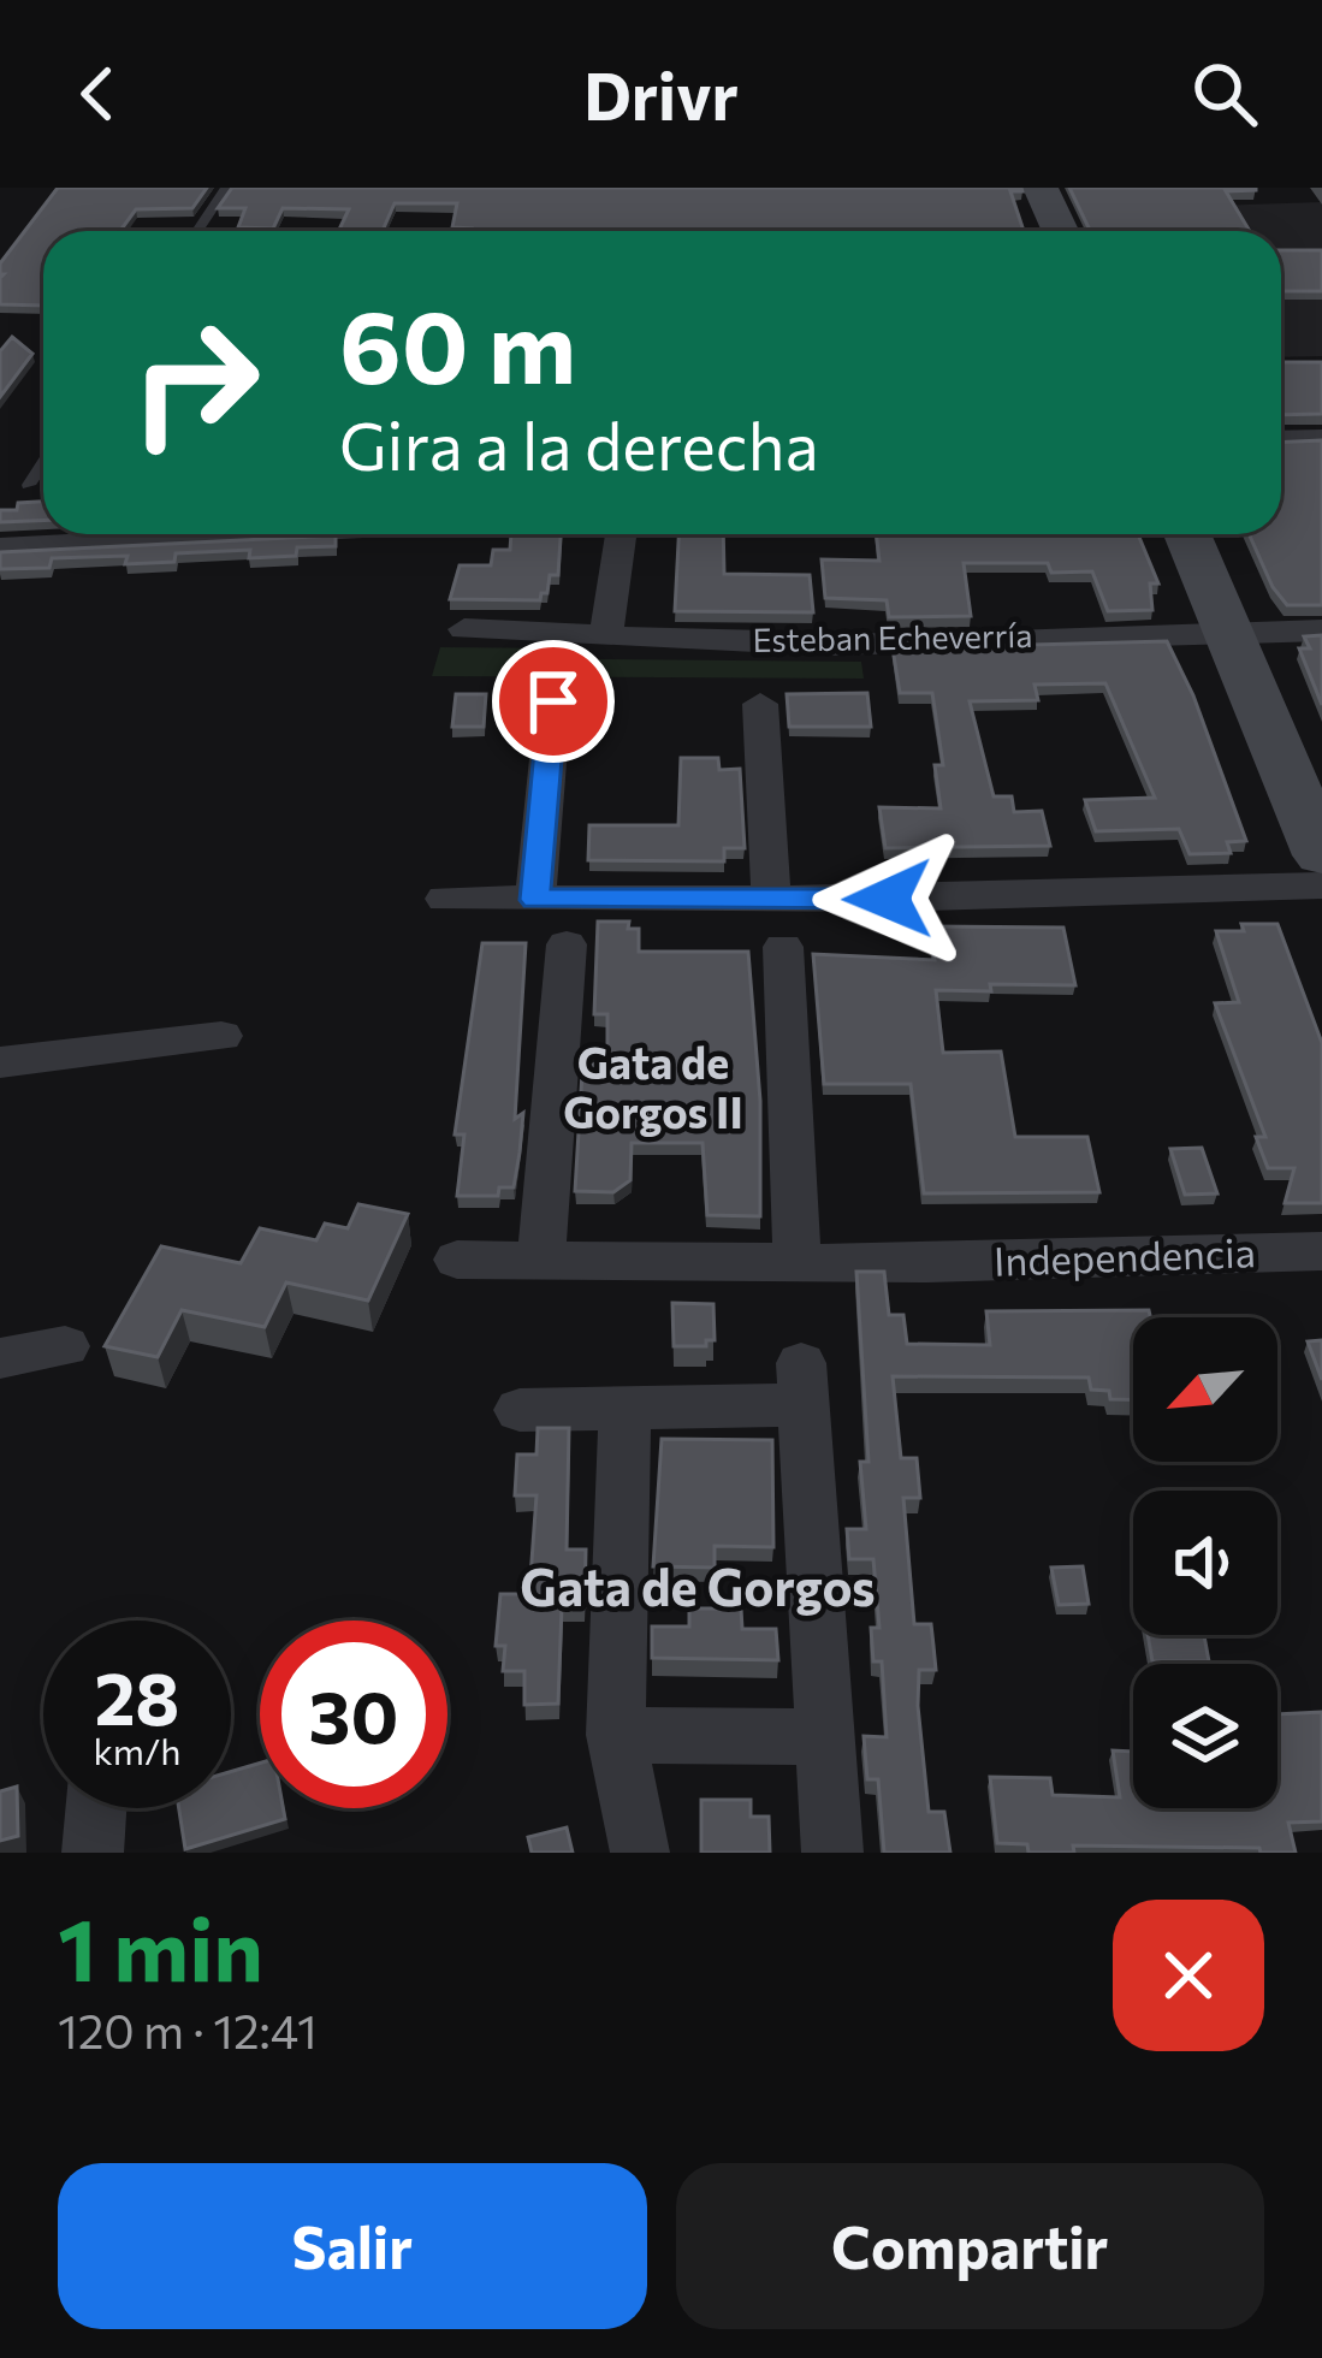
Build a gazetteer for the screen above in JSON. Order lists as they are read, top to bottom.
{
  "streets": {
    "street": ["Esteban Echeverría", "Independencia"]
  },
  "districts": ["Gata de Gorgos II", "Gata de Gorgos"],
  "north": "bottom left",
  "page": {
    "header": "Drivr",
    "turn": ["60 m", "Gira a la derecha"],
    "speed": "28 km/h",
    "limit": "30",
    "heading": ["1 min", "120 m · 12:41"],
    "buttons": ["Salir", "Compartir"]
  }
}
